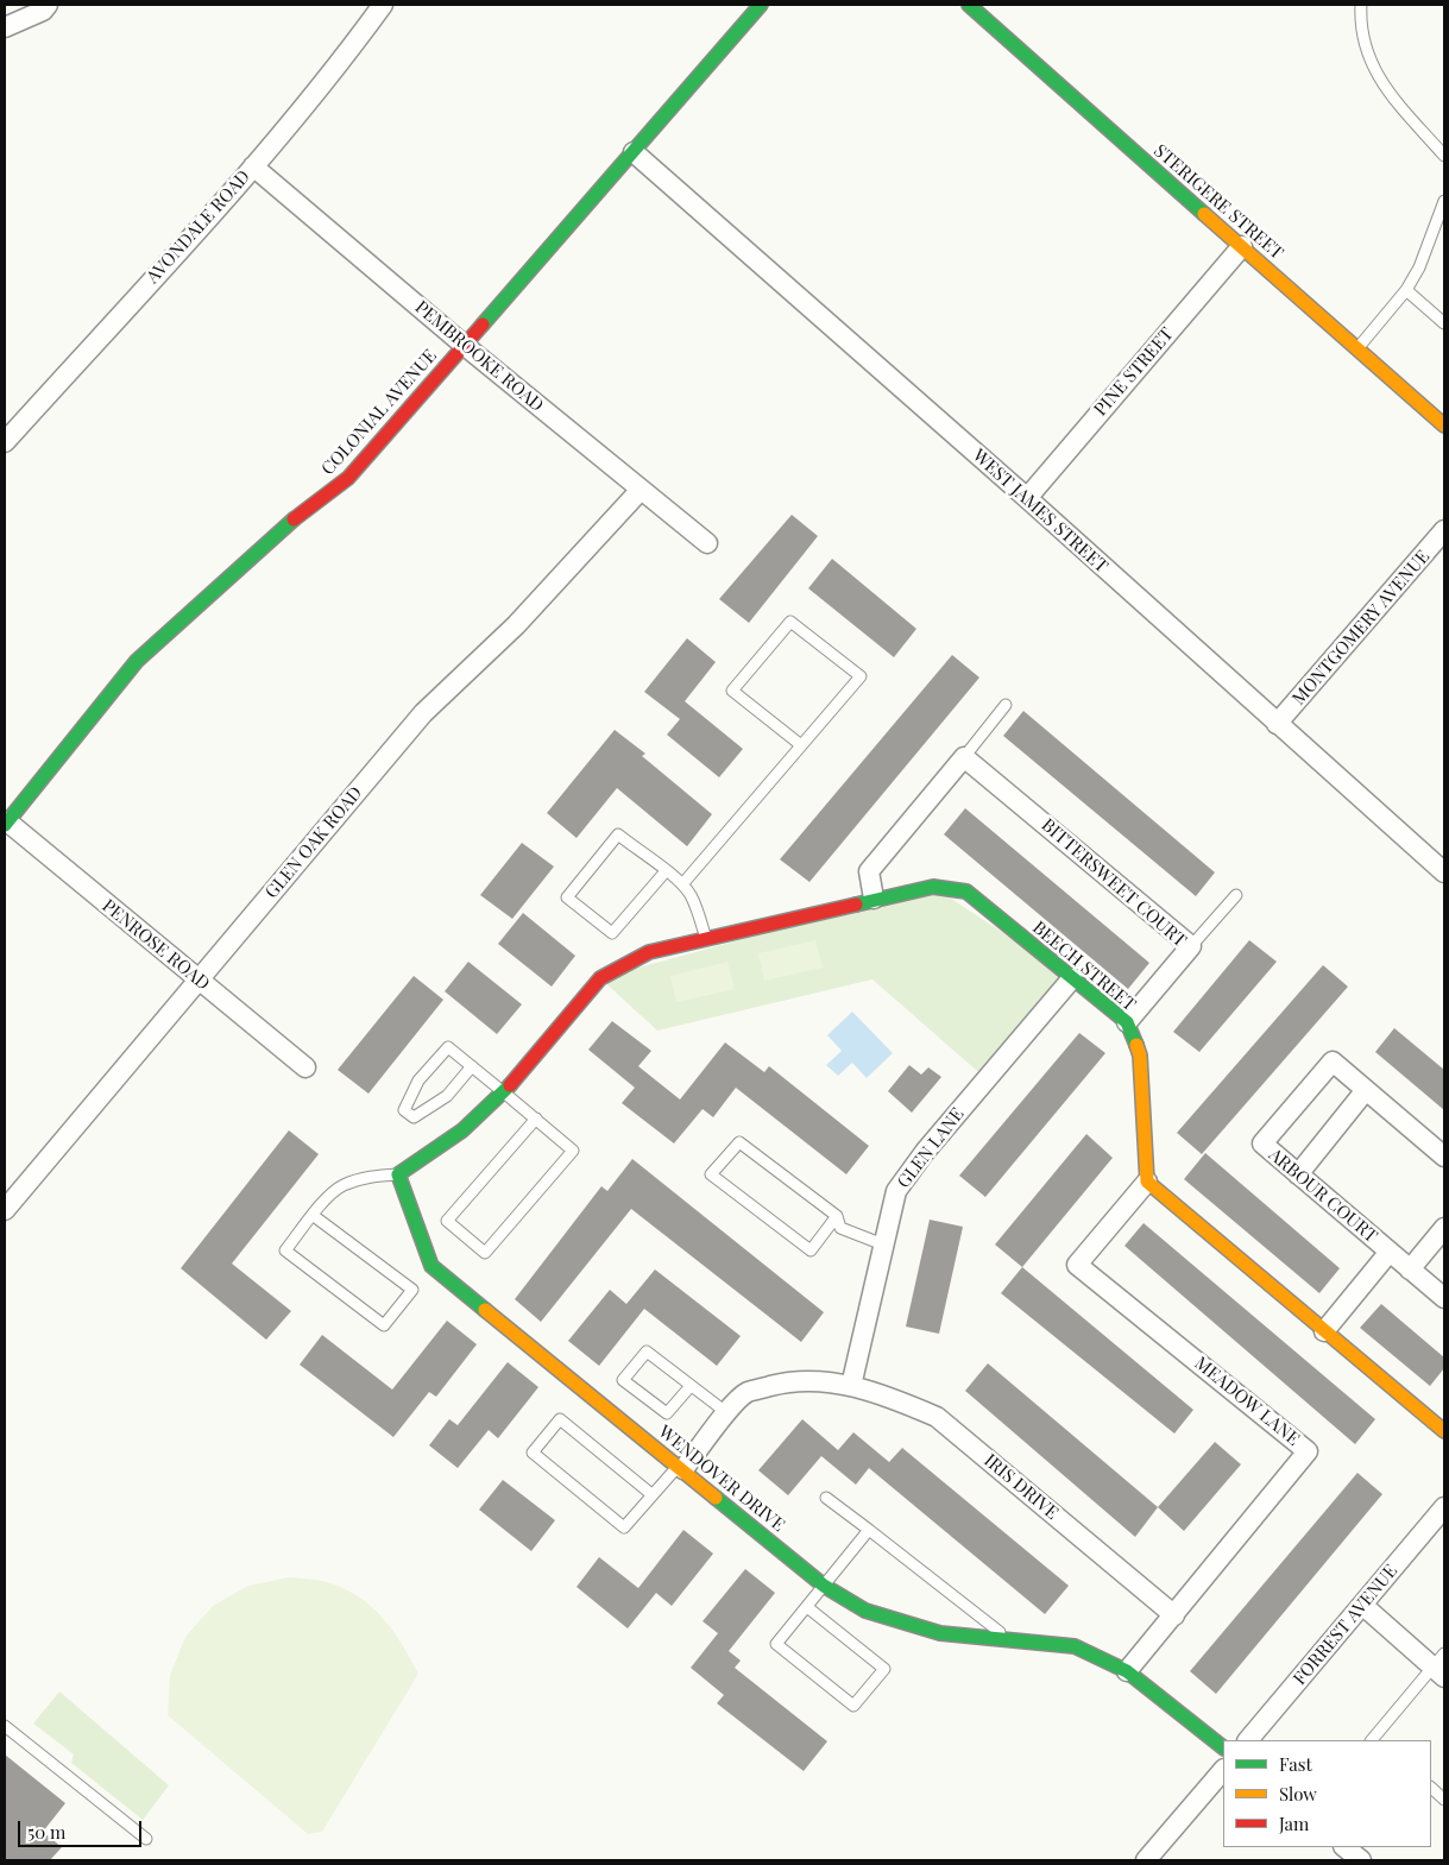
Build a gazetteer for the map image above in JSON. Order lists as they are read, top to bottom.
{
  "streets": {
    "street": [
      "STERIGERE STREET",
      "AVONDALE ROAD",
      "PEMBROOKE ROAD",
      "PINE STREET",
      "COLONIAL AVENUE",
      "WEST JAMES STREET",
      "MONTGOMERY AVENUE",
      "GLEN OAK ROAD",
      "BITTERSWEET COURT",
      "PENROSE ROAD",
      "BEECH STREET",
      "GLEN LANE",
      "ARBOUR COURT",
      "MEADOW LANE",
      "WENDOVER DRIVE",
      "IRIS DRIVE",
      "FORREST AVENUE"
    ]
  },
  "crossings": [
    ["STERIGERE STREET", "PINE STREET"],
    ["AVONDALE ROAD", "PEMBROOKE ROAD"],
    ["PEMBROOKE ROAD", "COLONIAL AVENUE"],
    ["PEMBROOKE ROAD", "GLEN OAK ROAD"],
    ["PINE STREET", "WEST JAMES STREET"],
    ["COLONIAL AVENUE", "WEST JAMES STREET"],
    ["COLONIAL AVENUE", "PENROSE ROAD"],
    ["WEST JAMES STREET", "MONTGOMERY AVENUE"],
    ["GLEN OAK ROAD", "PENROSE ROAD"],
    ["BITTERSWEET COURT", "BEECH STREET"],
    ["BEECH STREET", "GLEN LANE"],
    ["BEECH STREET", "MEADOW LANE"],
    ["GLEN LANE", "IRIS DRIVE"],
    ["MEADOW LANE", "WENDOVER DRIVE"],
    ["MEADOW LANE", "IRIS DRIVE"],
    ["WENDOVER DRIVE", "IRIS DRIVE"]
  ],
  "legend": ["Fast", "Slow", "Jam"],
  "scale_bar": "50 m"
}
